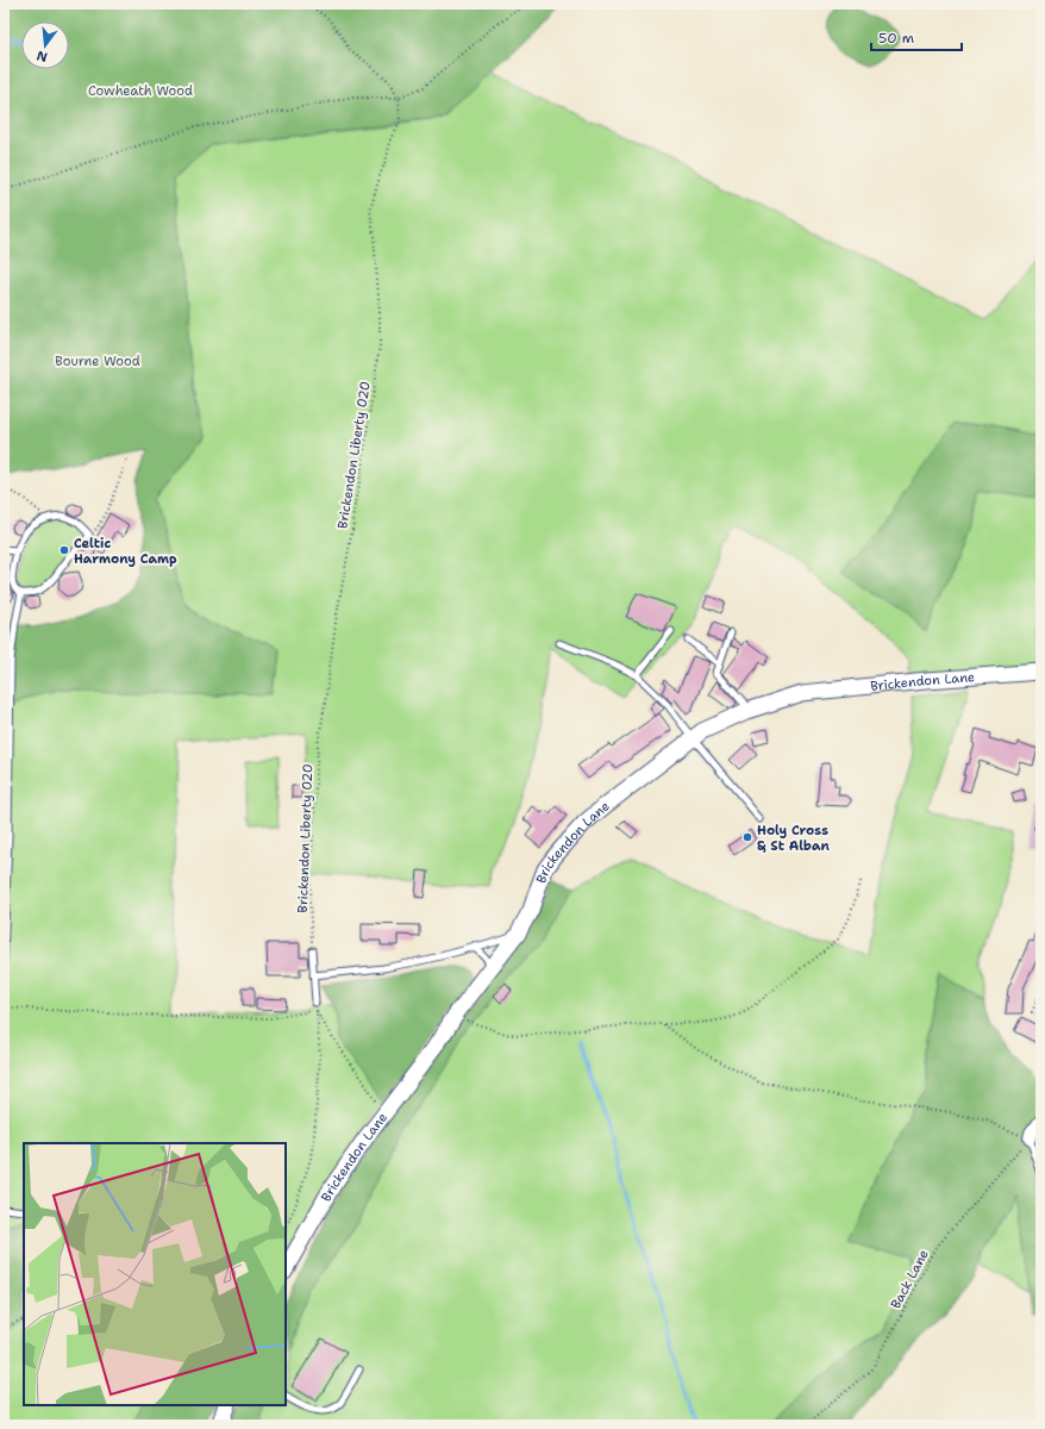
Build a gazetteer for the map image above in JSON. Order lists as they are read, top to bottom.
{
  "streets": {
    "street": ["Brickendon Lane"],
    "path": ["Brickendon Liberty 020", "Back Lane"]
  },
  "parks": ["Cowheath Wood", "Bourne Wood"],
  "places": ["Celtic Harmony Camp", "Holy Cross & St Alban"],
  "scale_bar": "50 m",
  "north": "bottom"
}
